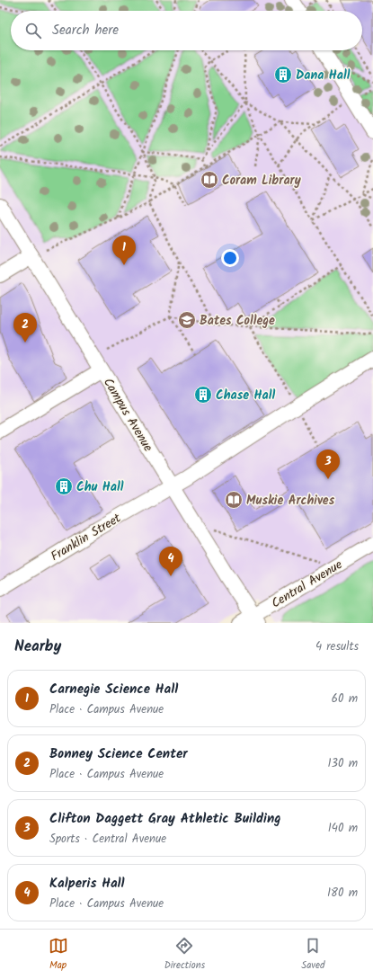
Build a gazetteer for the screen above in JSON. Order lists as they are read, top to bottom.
{
  "streets": {
    "street": ["Campus Avenue", "Franklin Street", "Central Avenue"]
  },
  "crossings": [
    ["Campus Avenue", "Franklin Street"],
    ["Campus Avenue", "Central Avenue"]
  ],
  "places": {
    "building": ["Dana Hall", "Chase Hall", "Chu Hall"],
    "library": ["Coram Library", "Muskie Archives"],
    "school or university": ["Bates College"]
  },
  "page": {
    "search": "Search here",
    "pins": [
      "1",
      "2",
      "3",
      "4"
    ],
    "heading": ["Nearby", "4 results"],
    "list": [
      {
        "mark": "1",
        "name": "Carnegie Science Hall",
        "note": "Place · Campus Avenue",
        "value": "60 m"
      },
      {
        "mark": "2",
        "name": "Bonney Science Center",
        "note": "Place · Campus Avenue",
        "value": "130 m"
      },
      {
        "mark": "3",
        "name": "Clifton Daggett Gray Athletic Building",
        "note": "Sports · Central Avenue",
        "value": "140 m"
      },
      {
        "mark": "4",
        "name": "Kalperis Hall",
        "note": "Place · Campus Avenue",
        "value": "180 m"
      }
    ],
    "nav": ["Map", "Directions", "Saved"]
  }
}
